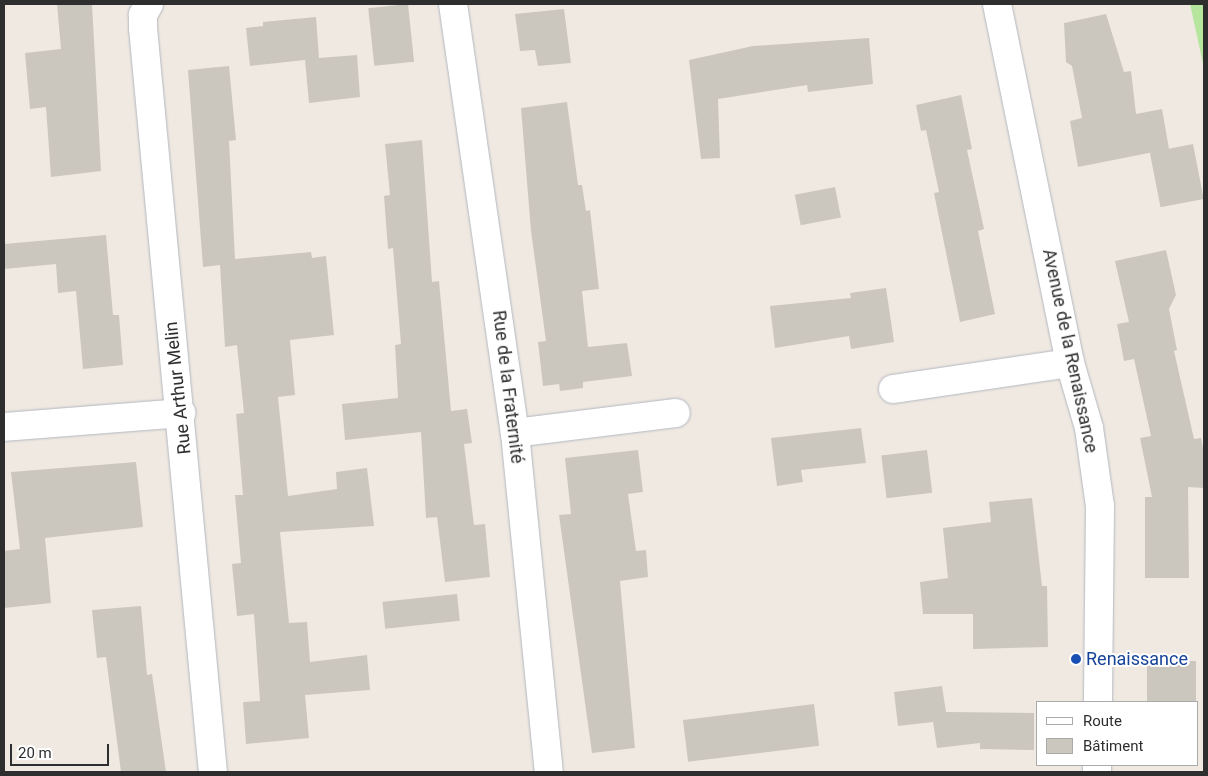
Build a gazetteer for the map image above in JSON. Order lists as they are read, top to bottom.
{
  "streets": {
    "street": ["Avenue de la Renaissance", "Rue de la Fraternité", "Rue Arthur Melin"]
  },
  "places": ["Renaissance"],
  "legend": ["Route", "Bâtiment"],
  "scale_bar": "20 m"
}
